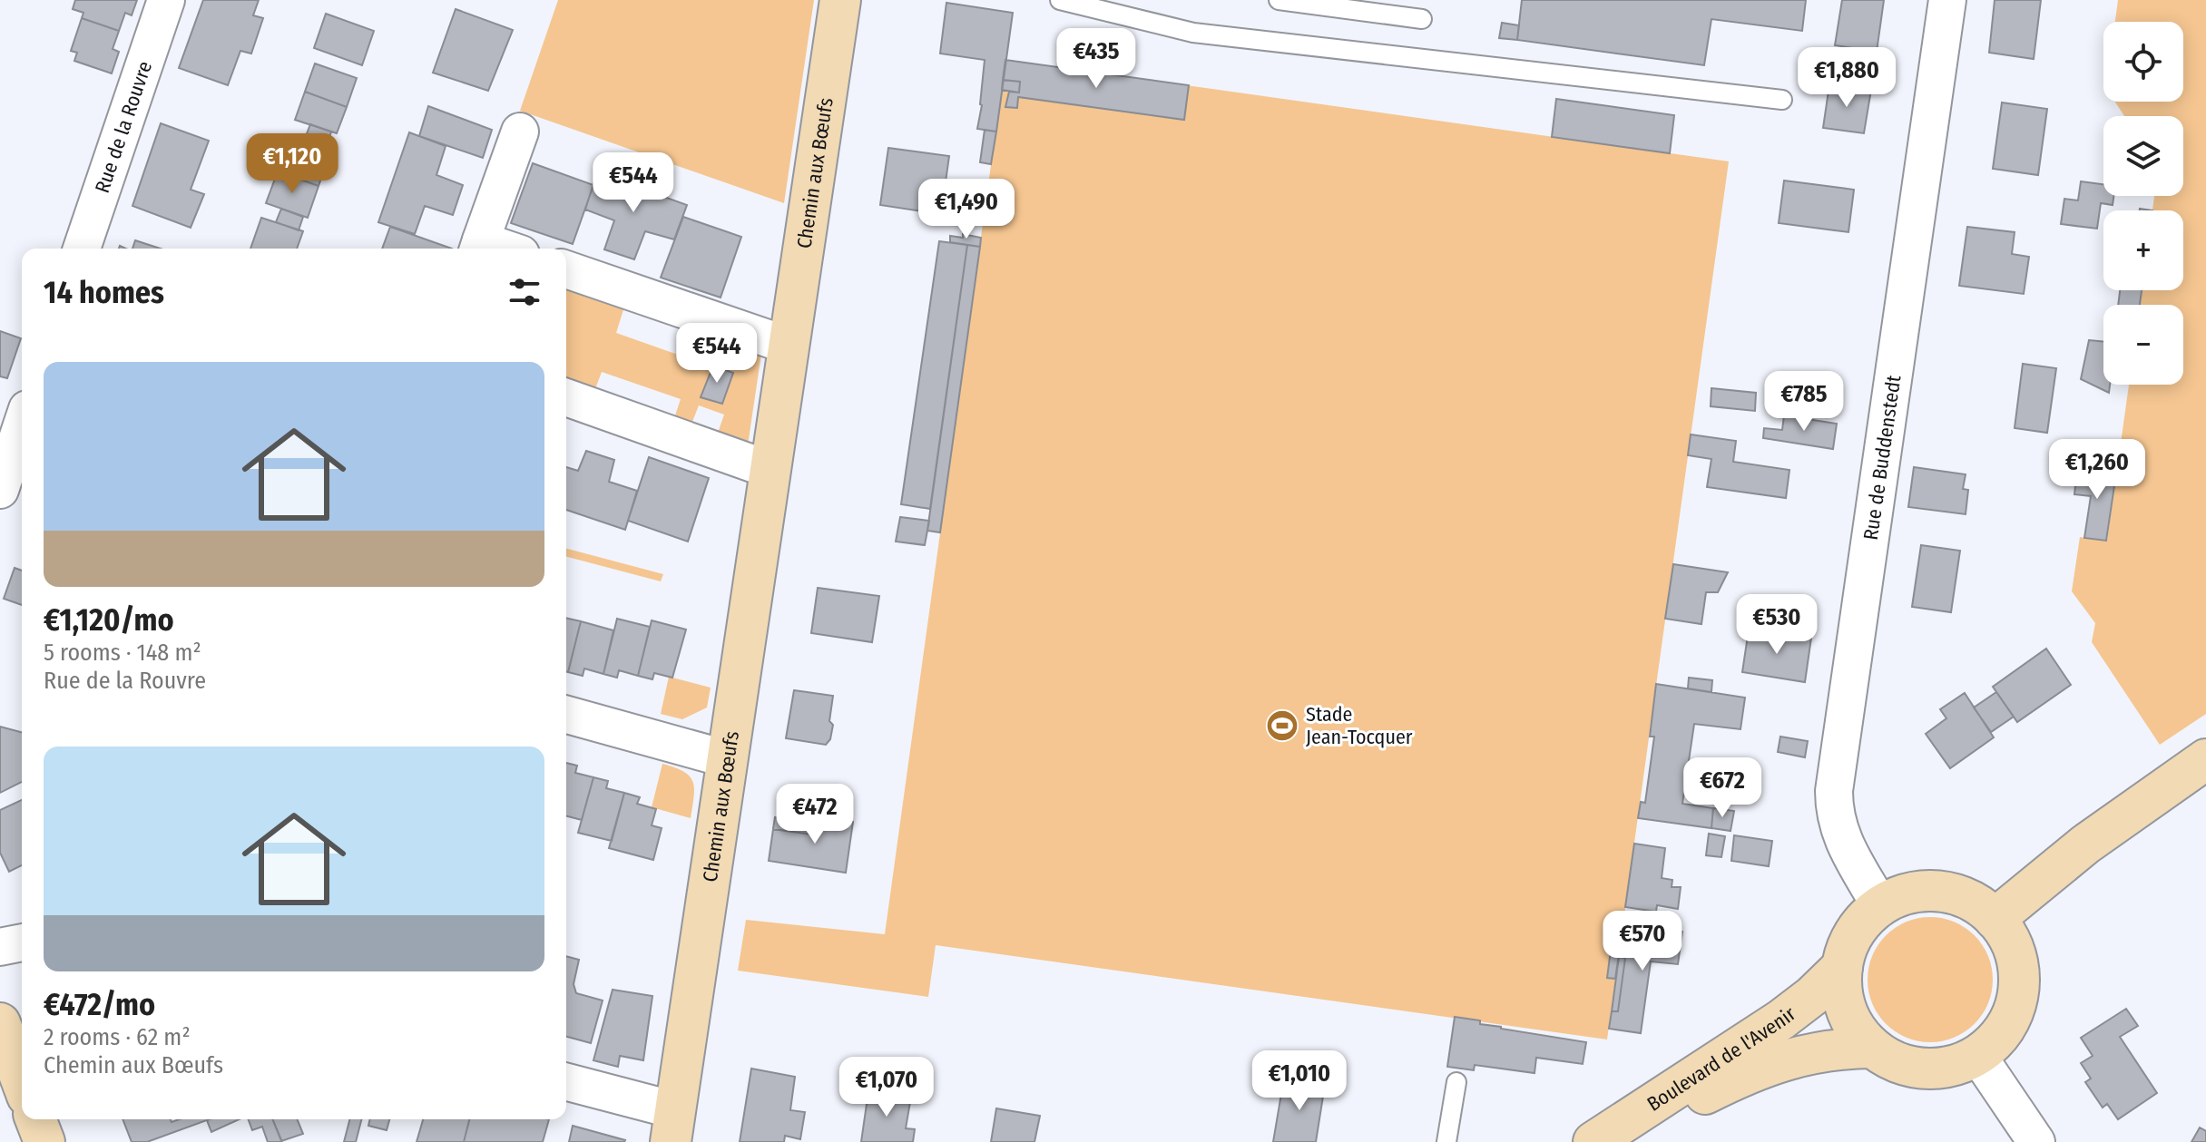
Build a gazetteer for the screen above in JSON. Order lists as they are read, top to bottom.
{
  "streets": {
    "street": [
      "Rue de la Rouvre",
      "Chemin aux Bœufs",
      "Rue de Buddenstedt",
      "Boulevard de l'Avenir"
    ]
  },
  "crossings": [
    ["Rue de Buddenstedt", "Boulevard de l'Avenir"]
  ],
  "places": {
    "sports": ["Stade Jean-Tocquer"]
  },
  "page": {
    "map_buttons": ["+", "−"],
    "price": [
      "€435",
      "€1,880",
      "€1,120",
      "€544",
      "€1,490",
      "€544",
      "€785",
      "€1,260",
      "€530",
      "€672",
      "€472",
      "€570",
      "€1,010",
      "€1,070"
    ],
    "heading": "14 homes",
    "list": [
      {
        "name": "€1,120/mo",
        "note": "5 rooms · 148 m² · Rue de la Rouvre"
      },
      {
        "name": "€472/mo",
        "note": "2 rooms · 62 m² · Chemin aux Bœufs"
      }
    ]
  }
}
